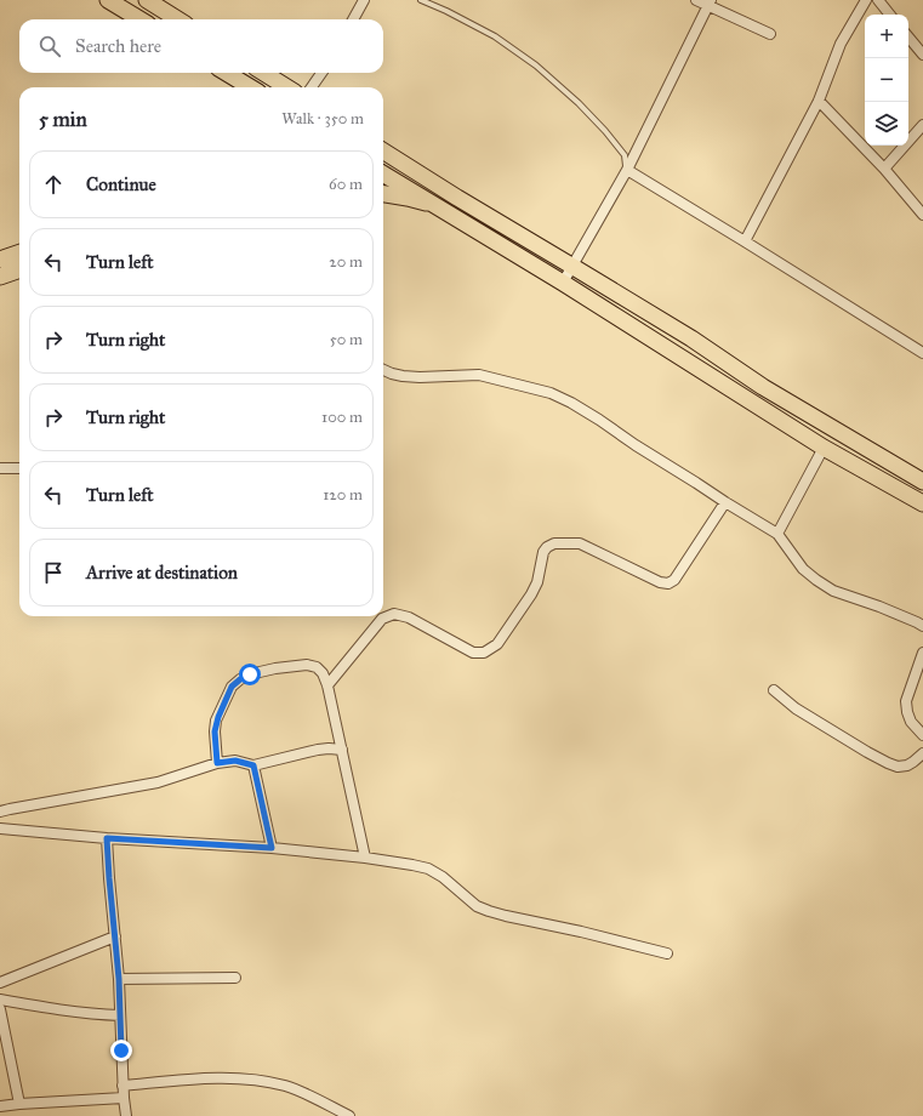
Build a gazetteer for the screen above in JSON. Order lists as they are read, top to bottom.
{
  "page": {
    "map_buttons": ["+", "−"],
    "search": "Search here",
    "heading": ["5 min", "Walk · 350 m"],
    "list": [
      ["Continue", "60 m"],
      ["Turn left", "20 m"],
      ["Turn right", "50 m"],
      ["Turn right", "100 m"],
      ["Turn left", "120 m"],
      "Arrive at destination"
    ]
  }
}
